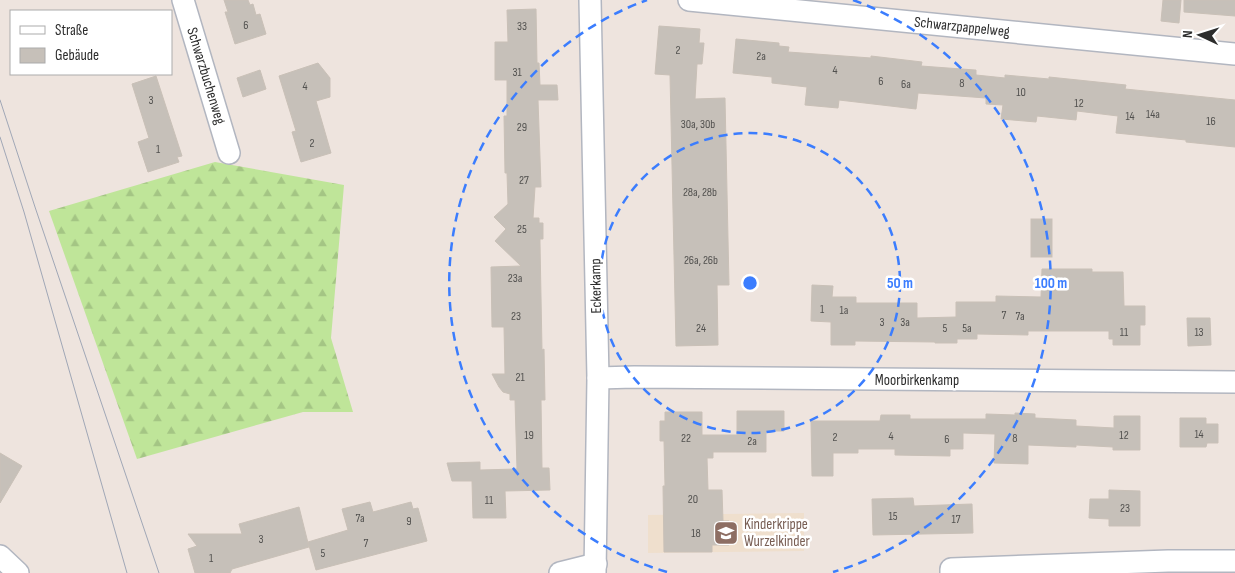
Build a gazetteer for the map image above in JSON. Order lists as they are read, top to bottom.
{
  "streets": {
    "street": [
      "Schwarzpappelweg",
      "Schwarzbuchenweg",
      "Eckerkamp",
      "Moorbirkenkamp"
    ]
  },
  "crossings": [
    ["Eckerkamp", "Moorbirkenkamp"]
  ],
  "places": {
    "school or university": ["Kinderkrippe Wurzelkinder"]
  },
  "house_numbers": [
    "6",
    "33",
    "2",
    "2a",
    "4",
    "31",
    "6",
    "8",
    "6a",
    "4",
    "10",
    "3",
    "12",
    "14a",
    "14",
    "16",
    "30a, 30b",
    "29",
    "2",
    "1",
    "27",
    "28a, 28b",
    "25",
    "26a, 26b",
    "23a",
    "1",
    "1a",
    "7",
    "23",
    "7a",
    "3",
    "3a",
    "24",
    "5",
    "5a",
    "11",
    "13",
    "21",
    "14",
    "19",
    "12",
    "4",
    "2",
    "22",
    "8",
    "6",
    "2a",
    "20",
    "11",
    "23",
    "15",
    "7a",
    "17",
    "9",
    "18",
    "3",
    "7",
    "5",
    "1"
  ],
  "legend": ["Straße", "Gebäude"],
  "north": "left",
  "rings": ["50 m", "100 m"]
}
